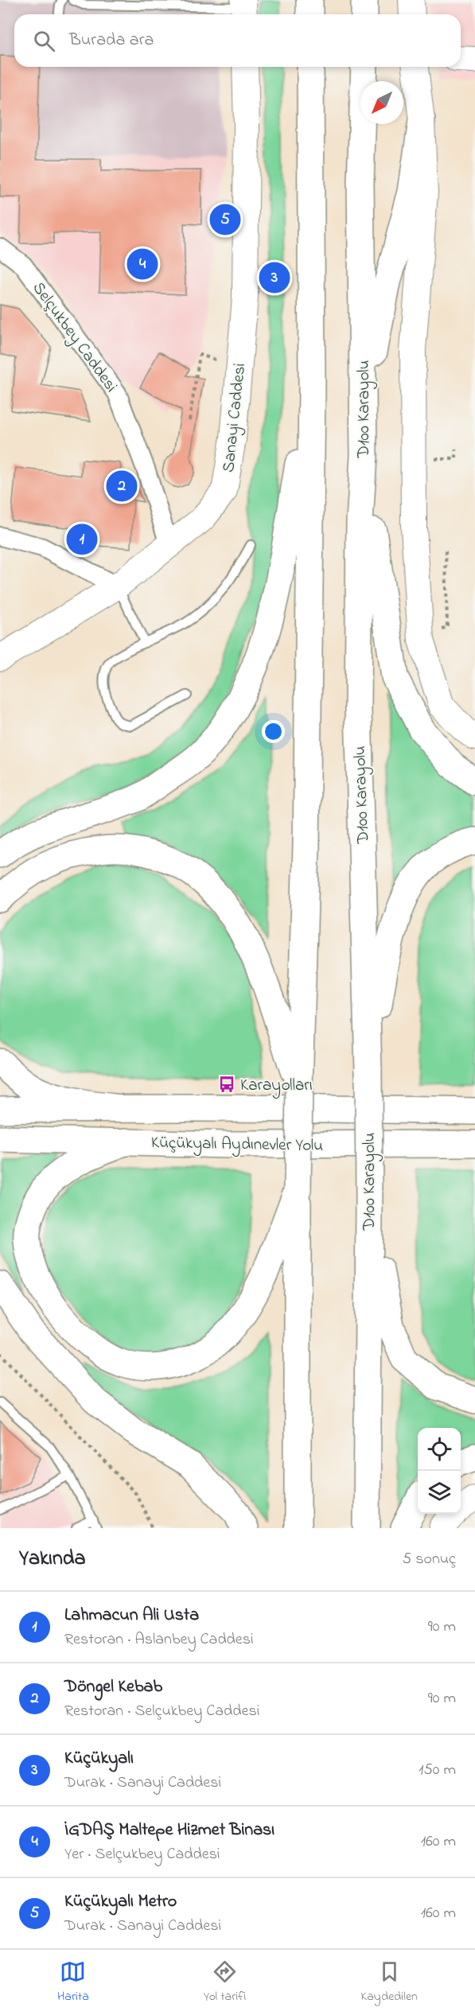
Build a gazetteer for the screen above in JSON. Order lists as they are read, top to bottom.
{
  "streets": {
    "main road": ["D100 Karayolu", "Sanayi Caddesi", "Küçükyalı Aydınevler Yolu"],
    "street": ["Selçukbey Caddesi"]
  },
  "crossings": [
    ["Selçukbey Caddesi", "Sanayi Caddesi"]
  ],
  "places": {
    "bus stop": ["Karayolları"]
  },
  "north": "bottom left",
  "page": {
    "search": "Burada ara",
    "pins": [
      "5",
      "4",
      "3",
      "2",
      "1"
    ],
    "heading": ["Yakında", "5 sonuç"],
    "list": [
      {
        "mark": "1",
        "name": "Lahmacun Ali Usta",
        "note": "Restoran · Aslanbey Caddesi",
        "value": "90 m"
      },
      {
        "mark": "2",
        "name": "Döngel Kebab",
        "note": "Restoran · Selçukbey Caddesi",
        "value": "90 m"
      },
      {
        "mark": "3",
        "name": "Küçükyalı",
        "note": "Durak · Sanayi Caddesi",
        "value": "150 m"
      },
      {
        "mark": "4",
        "name": "İGDAŞ Maltepe Hizmet Binası",
        "note": "Yer · Selçukbey Caddesi",
        "value": "160 m"
      },
      {
        "mark": "5",
        "name": "Küçükyalı Metro",
        "note": "Durak · Sanayi Caddesi",
        "value": "160 m"
      }
    ],
    "nav": ["Harita", "Yol tarifi", "Kaydedilen"]
  }
}
